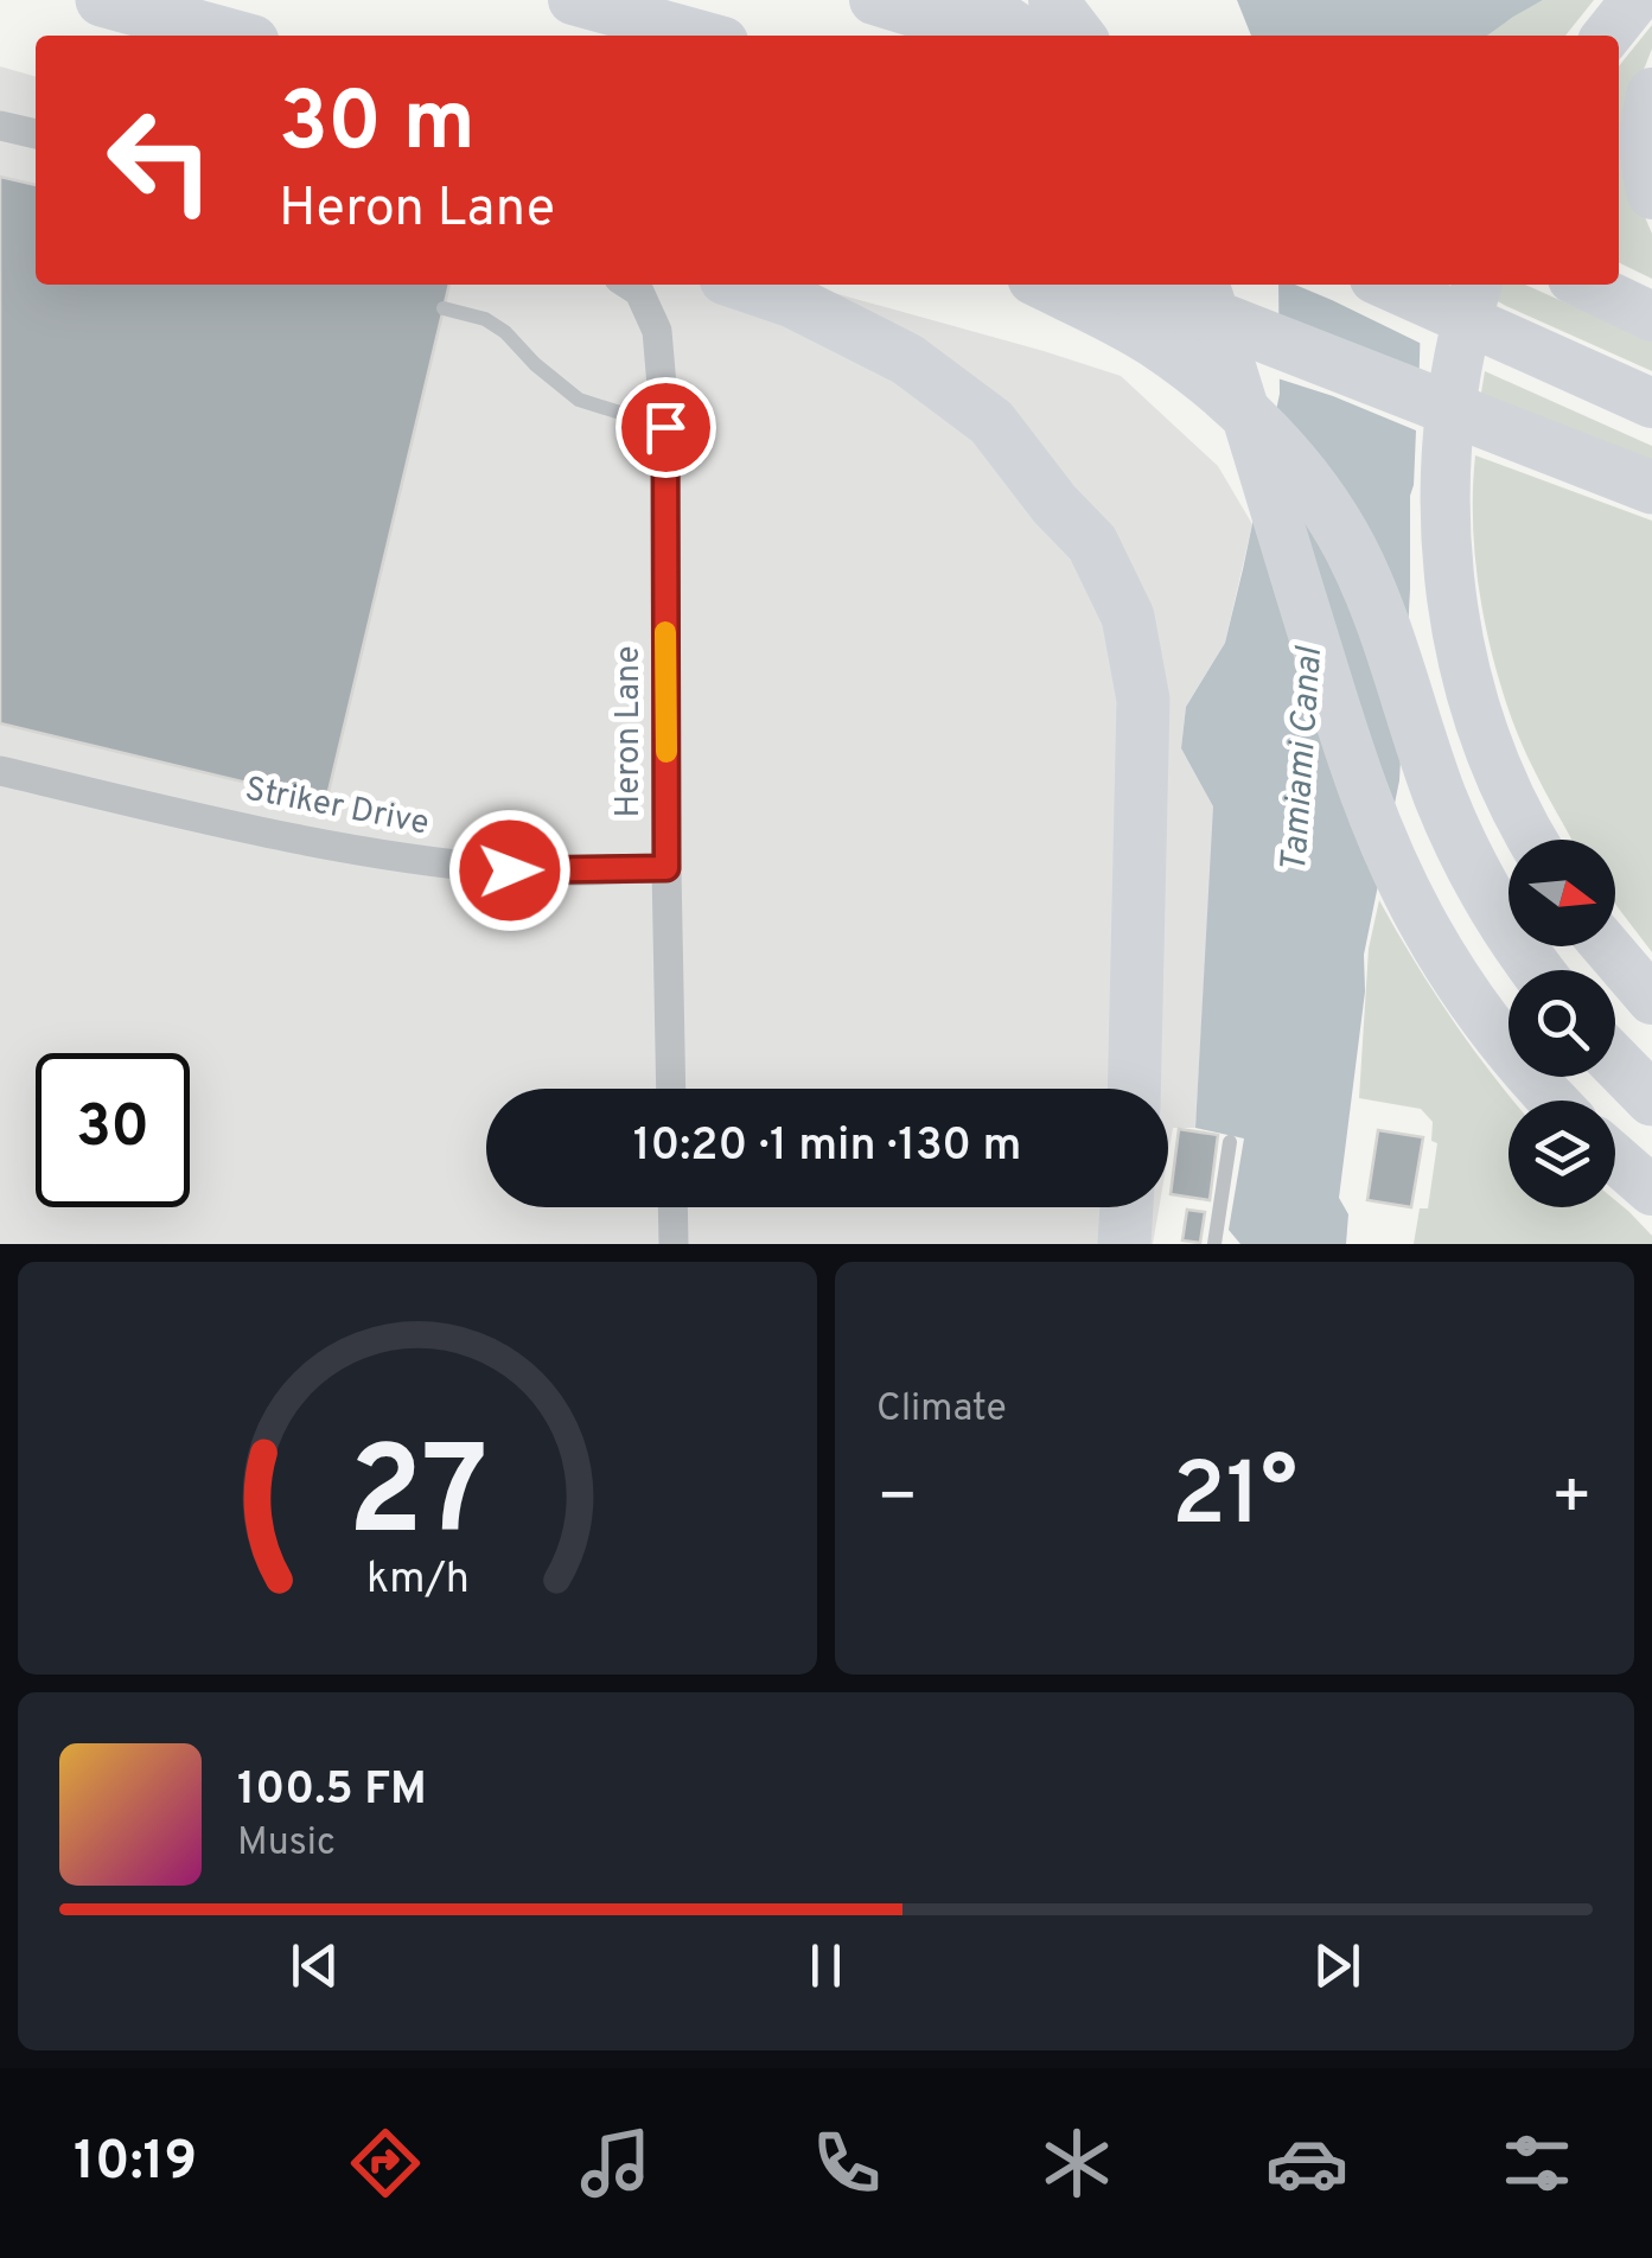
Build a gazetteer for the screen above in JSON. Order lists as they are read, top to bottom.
{
  "streets": {
    "street": ["Heron Lane", "Striker Drive"]
  },
  "crossings": [
    ["Heron Lane", "Striker Drive"]
  ],
  "water": ["Tamiami Canal"],
  "north": "right",
  "page": {
    "turn": ["30 m", "Heron Lane"],
    "limit": "30",
    "trip": "10:20 · 1 min · 130 m",
    "tile": "Climate",
    "heat": ["−", "21°", "+"],
    "song": ["100.5 FM", "Music"],
    "tabs": "10:19",
    "gauge": ["27", "km/h"]
  }
}
